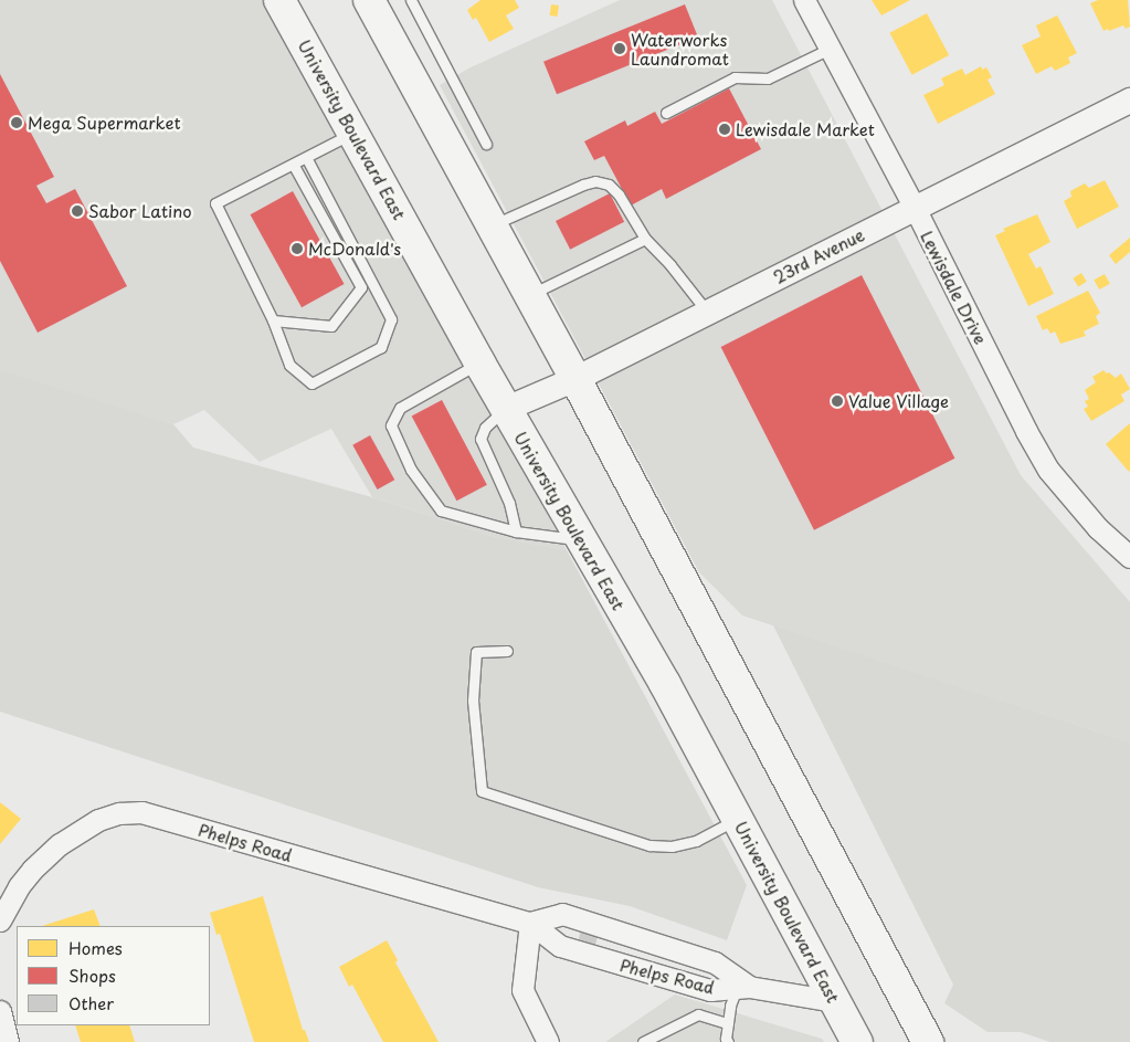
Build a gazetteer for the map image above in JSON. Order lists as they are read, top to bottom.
{
  "streets": {
    "main road": ["University Boulevard East"],
    "street": ["23rd Avenue", "Lewisdale Drive", "Phelps Road"]
  },
  "crossings": [
    ["University Boulevard East", "23rd Avenue"],
    ["University Boulevard East", "Phelps Road"],
    ["23rd Avenue", "Lewisdale Drive"]
  ],
  "places": [
    "Waterworks Laundromat",
    "Mega Supermarket",
    "Lewisdale Market",
    "Sabor Latino",
    "McDonald's",
    "Value Village"
  ],
  "legend": ["Homes", "Shops", "Other"]
}
